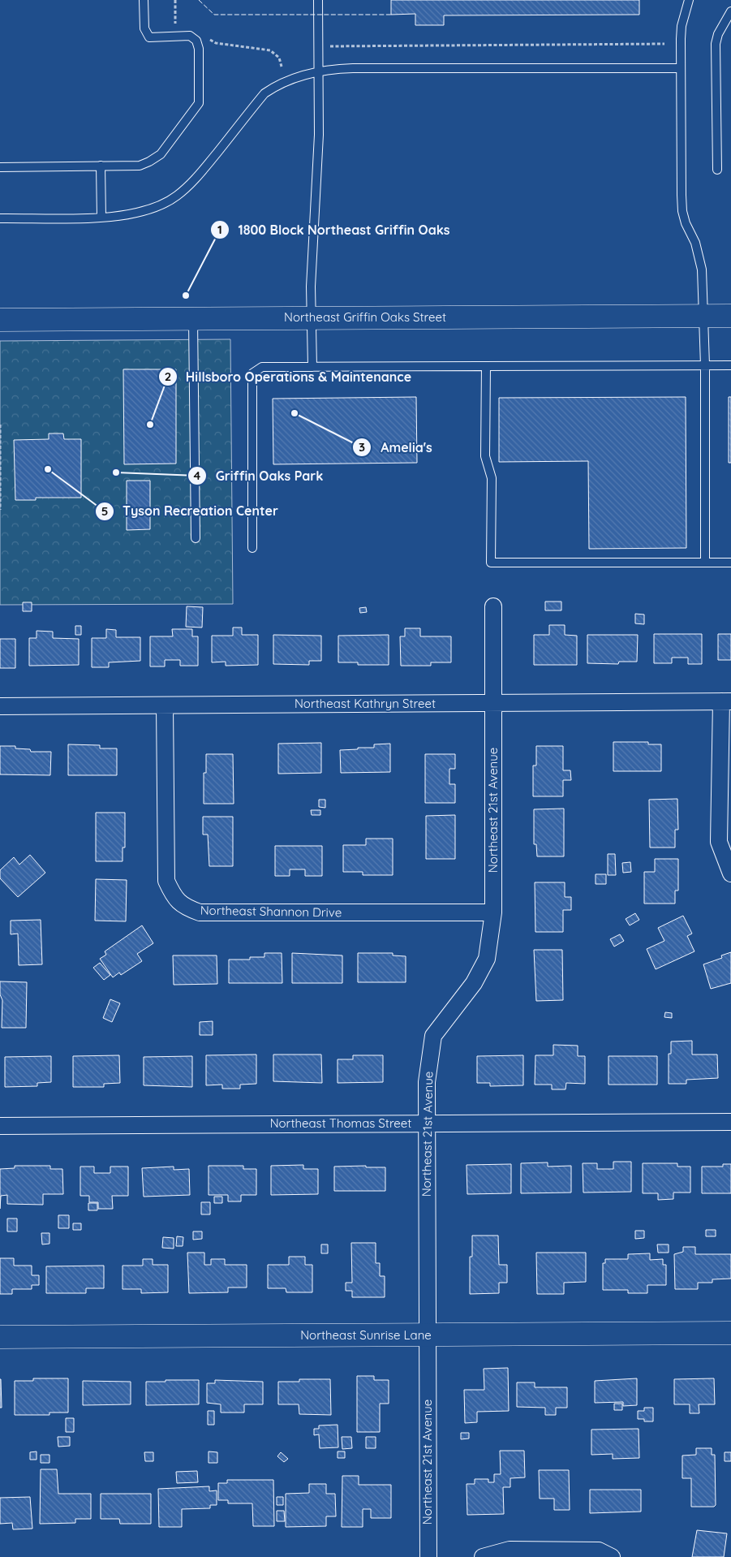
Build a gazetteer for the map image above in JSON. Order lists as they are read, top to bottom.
{
  "streets": {
    "street": [
      "Northeast Griffin Oaks Street",
      "Northeast Kathryn Street",
      "Northeast 21st Avenue",
      "Northeast Shannon Drive",
      "Northeast Thomas Street",
      "Northeast Sunrise Lane"
    ]
  },
  "crossings": [
    ["Northeast Kathryn Street", "Northeast 21st Avenue"],
    ["Northeast Kathryn Street", "Northeast Shannon Drive"],
    ["Northeast 21st Avenue", "Northeast Shannon Drive"],
    ["Northeast 21st Avenue", "Northeast Thomas Street"],
    ["Northeast 21st Avenue", "Northeast Sunrise Lane"]
  ],
  "places": [
    "1800 Block Northeast Griffin Oaks",
    "Amelia's",
    "Hillsboro Operations & Maintenance",
    "Tyson Recreation Center",
    "Griffin Oaks Park"
  ]
}
